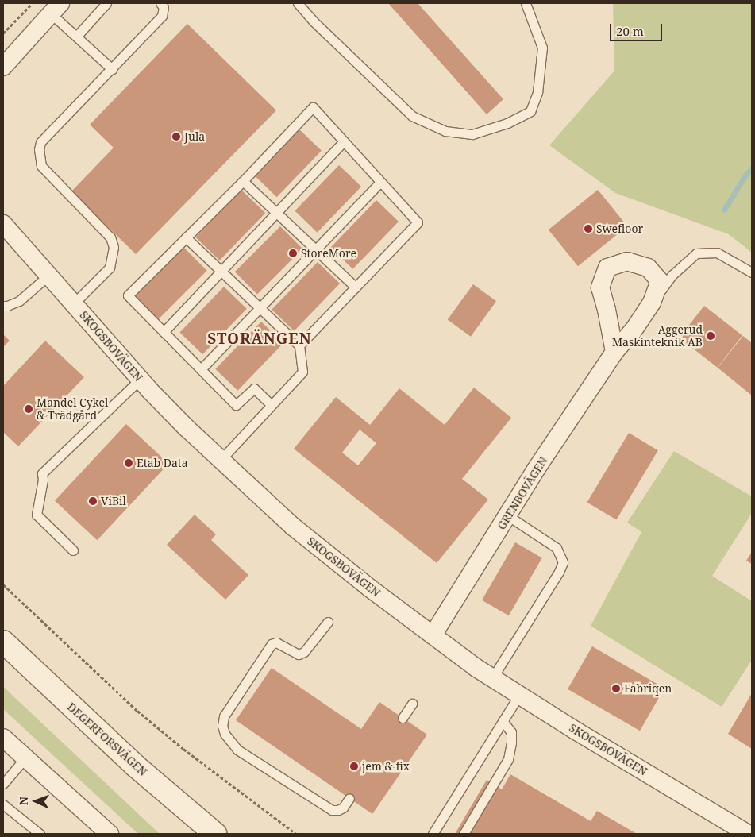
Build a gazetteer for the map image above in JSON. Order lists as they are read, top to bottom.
{
  "streets": {
    "main road": ["DEGERFORSVÄGEN"],
    "street": ["SKOGSBOVÄGEN", "GRENBOVÄGEN"]
  },
  "crossings": [
    ["SKOGSBOVÄGEN", "GRENBOVÄGEN"]
  ],
  "districts": ["STORÄNGEN"],
  "places": [
    "Jula",
    "Swefloor",
    "StoreMore",
    "Aggerud Maskinteknik AB",
    "Mandel Cykel & Trädgård",
    "Etab Data",
    "ViBil",
    "Fabriqen",
    "jem & fix"
  ],
  "scale_bar": "20 m",
  "north": "left"
}
